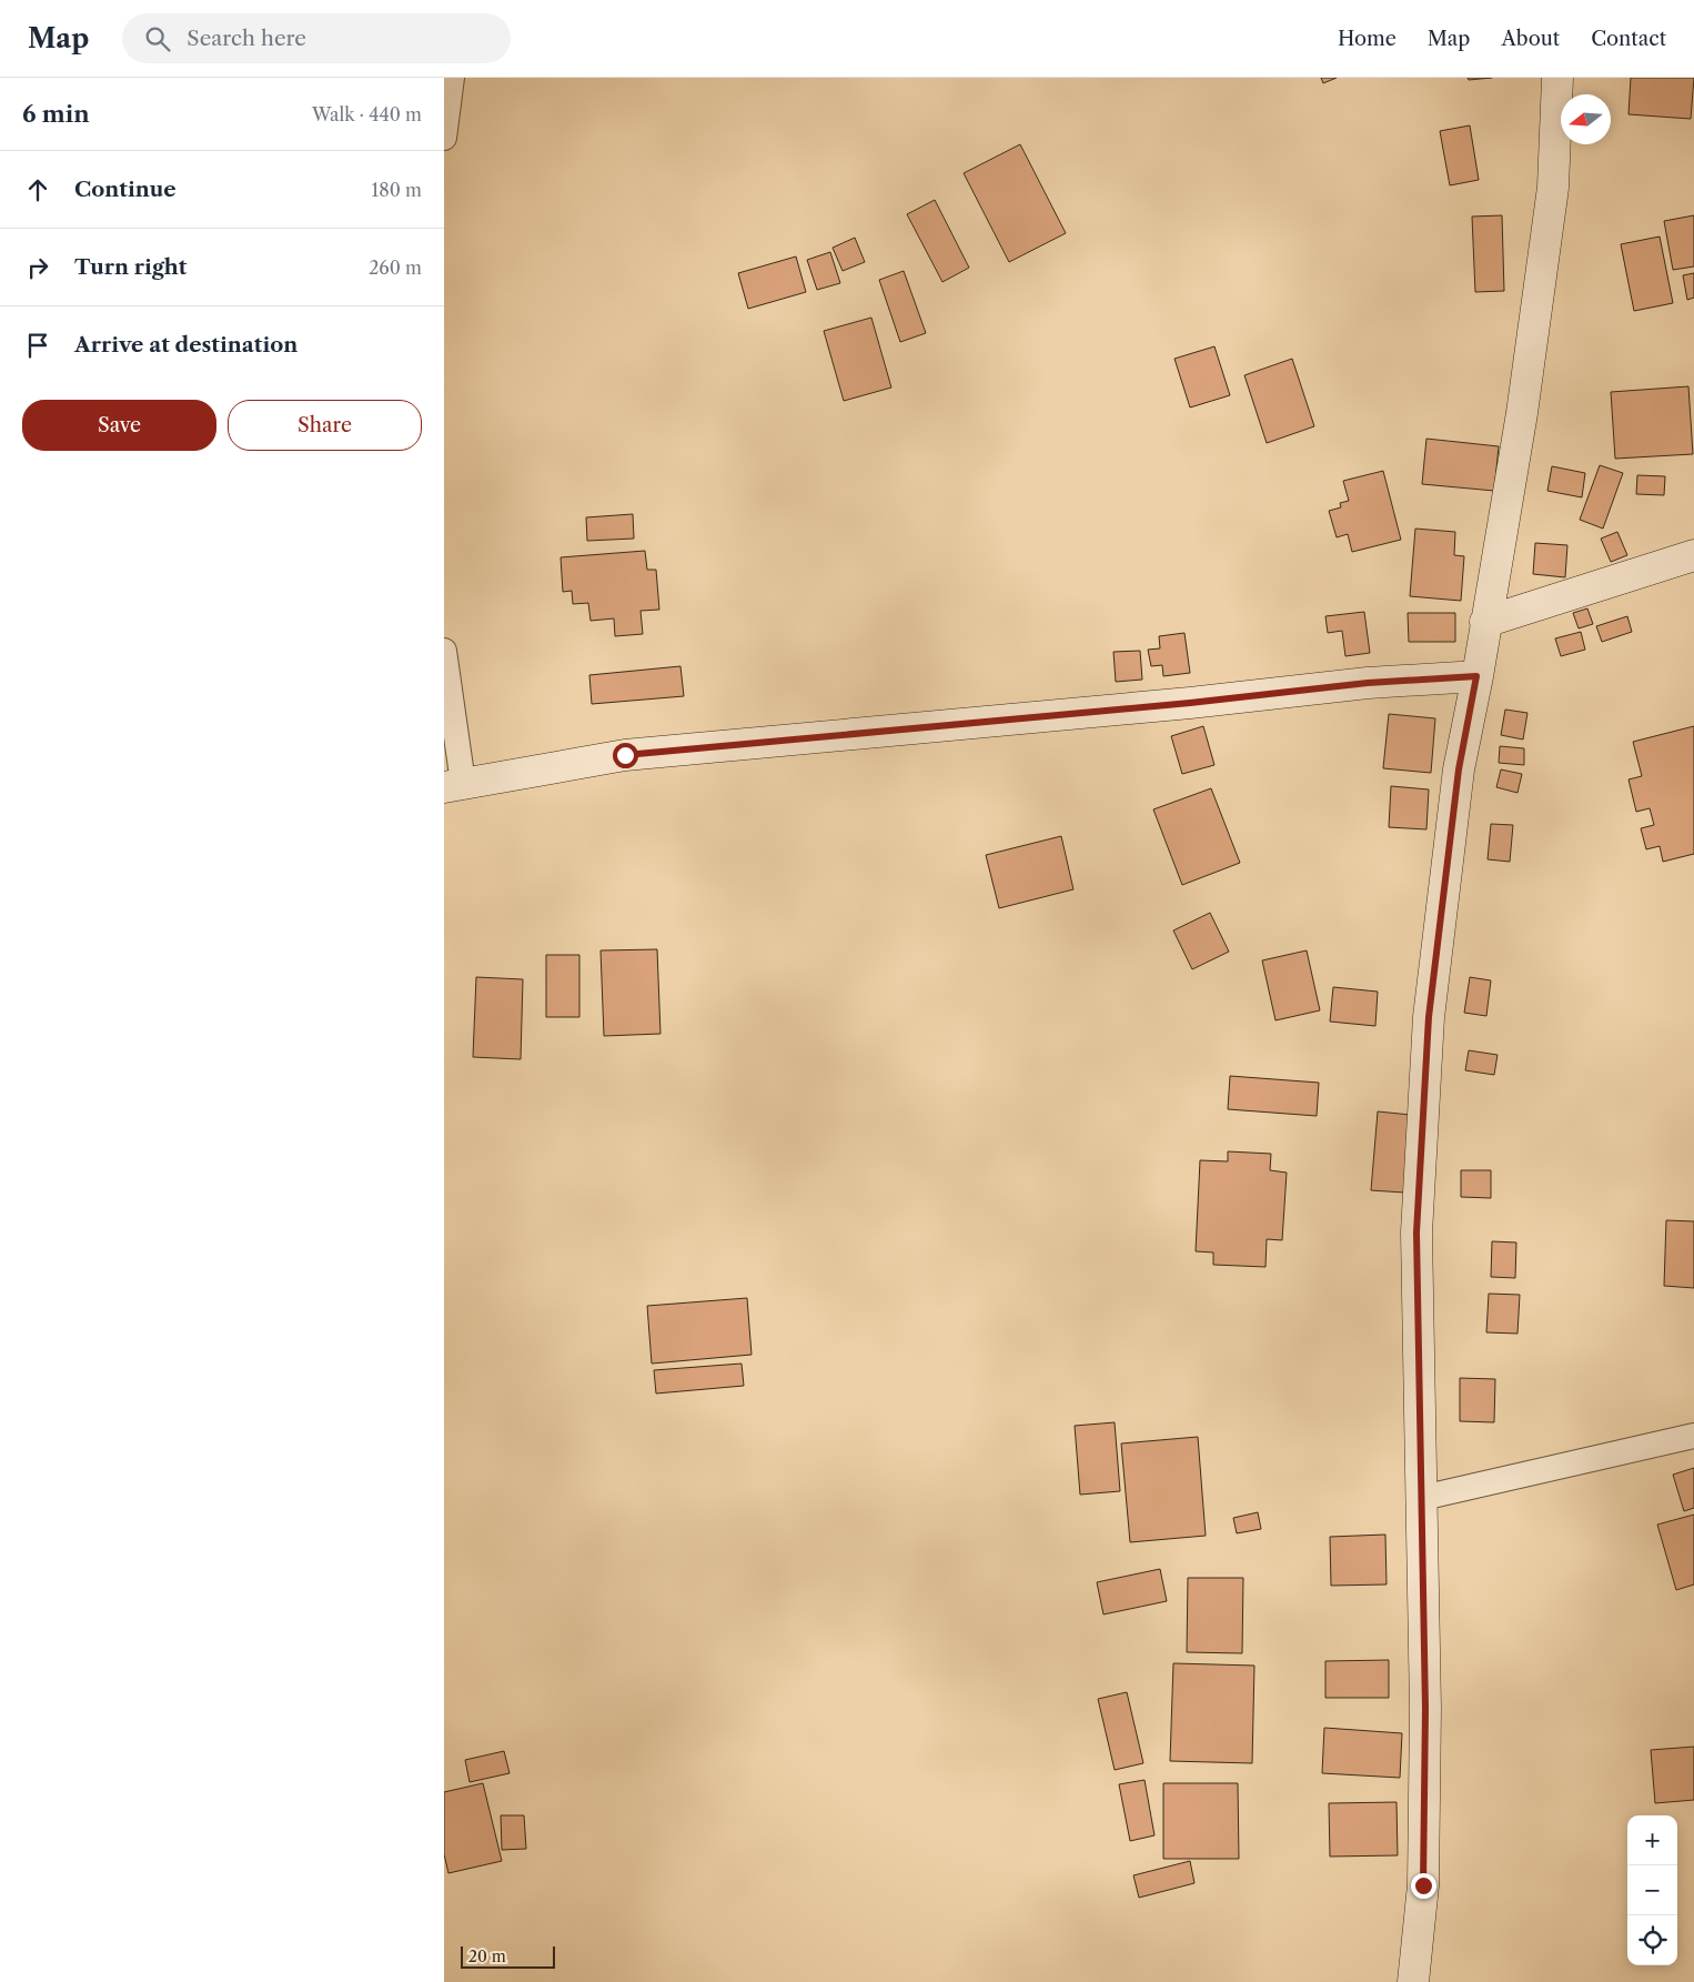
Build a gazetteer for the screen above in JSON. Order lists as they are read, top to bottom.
{
  "scale_bar": "20 m",
  "north": "left",
  "page": {
    "header": "Map",
    "search": "Search here",
    "nav": [
      "Home",
      "Map",
      "About",
      "Contact"
    ],
    "heading": ["6 min", "Walk · 440 m"],
    "list": [
      ["Continue", "180 m"],
      ["Turn right", "260 m"],
      "Arrive at destination"
    ],
    "buttons": ["Save", "Share"],
    "map_buttons": ["+", "−"],
    "scale": "20 m"
  }
}
